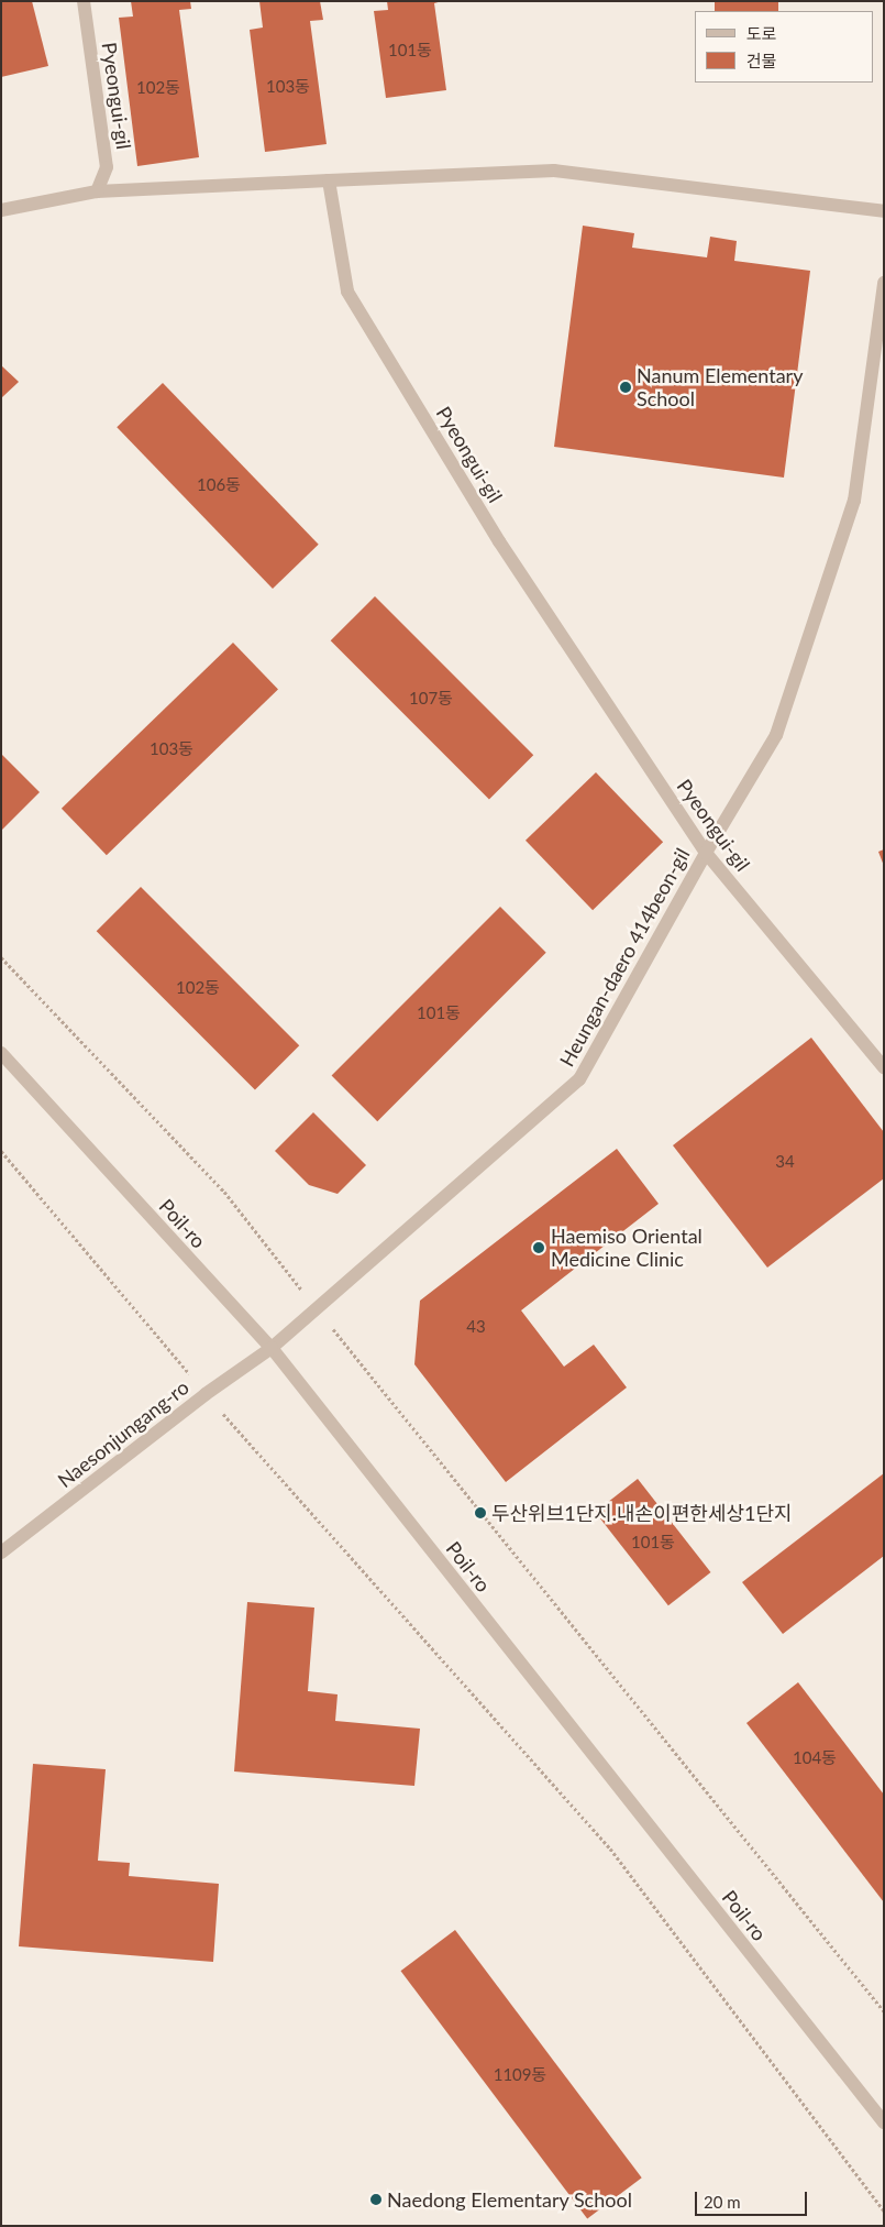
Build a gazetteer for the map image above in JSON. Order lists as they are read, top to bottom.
{
  "streets": {
    "street": [
      "Pyeongui-gil",
      "Heungan-daero 414beon-gil",
      "Poil-ro",
      "Naesonjungang-ro"
    ]
  },
  "crossings": [
    ["Pyeongui-gil", "Heungan-daero 414beon-gil"],
    ["Heungan-daero 414beon-gil", "Poil-ro"],
    ["Heungan-daero 414beon-gil", "Naesonjungang-ro"],
    ["Poil-ro", "Naesonjungang-ro"]
  ],
  "places": [
    "Nanum Elementary School",
    "Haemiso Oriental Medicine Clinic",
    "두산위브1단지.내손이편한세상1단지",
    "Naedong Elementary School"
  ],
  "house_numbers": [
    "101동",
    "103동",
    "102동",
    "106동",
    "107동",
    "103동",
    "102동",
    "101동",
    "34",
    "43",
    "101동",
    "104동",
    "1109동"
  ],
  "legend": ["도로", "건물"],
  "scale_bar": "20 m"
}
